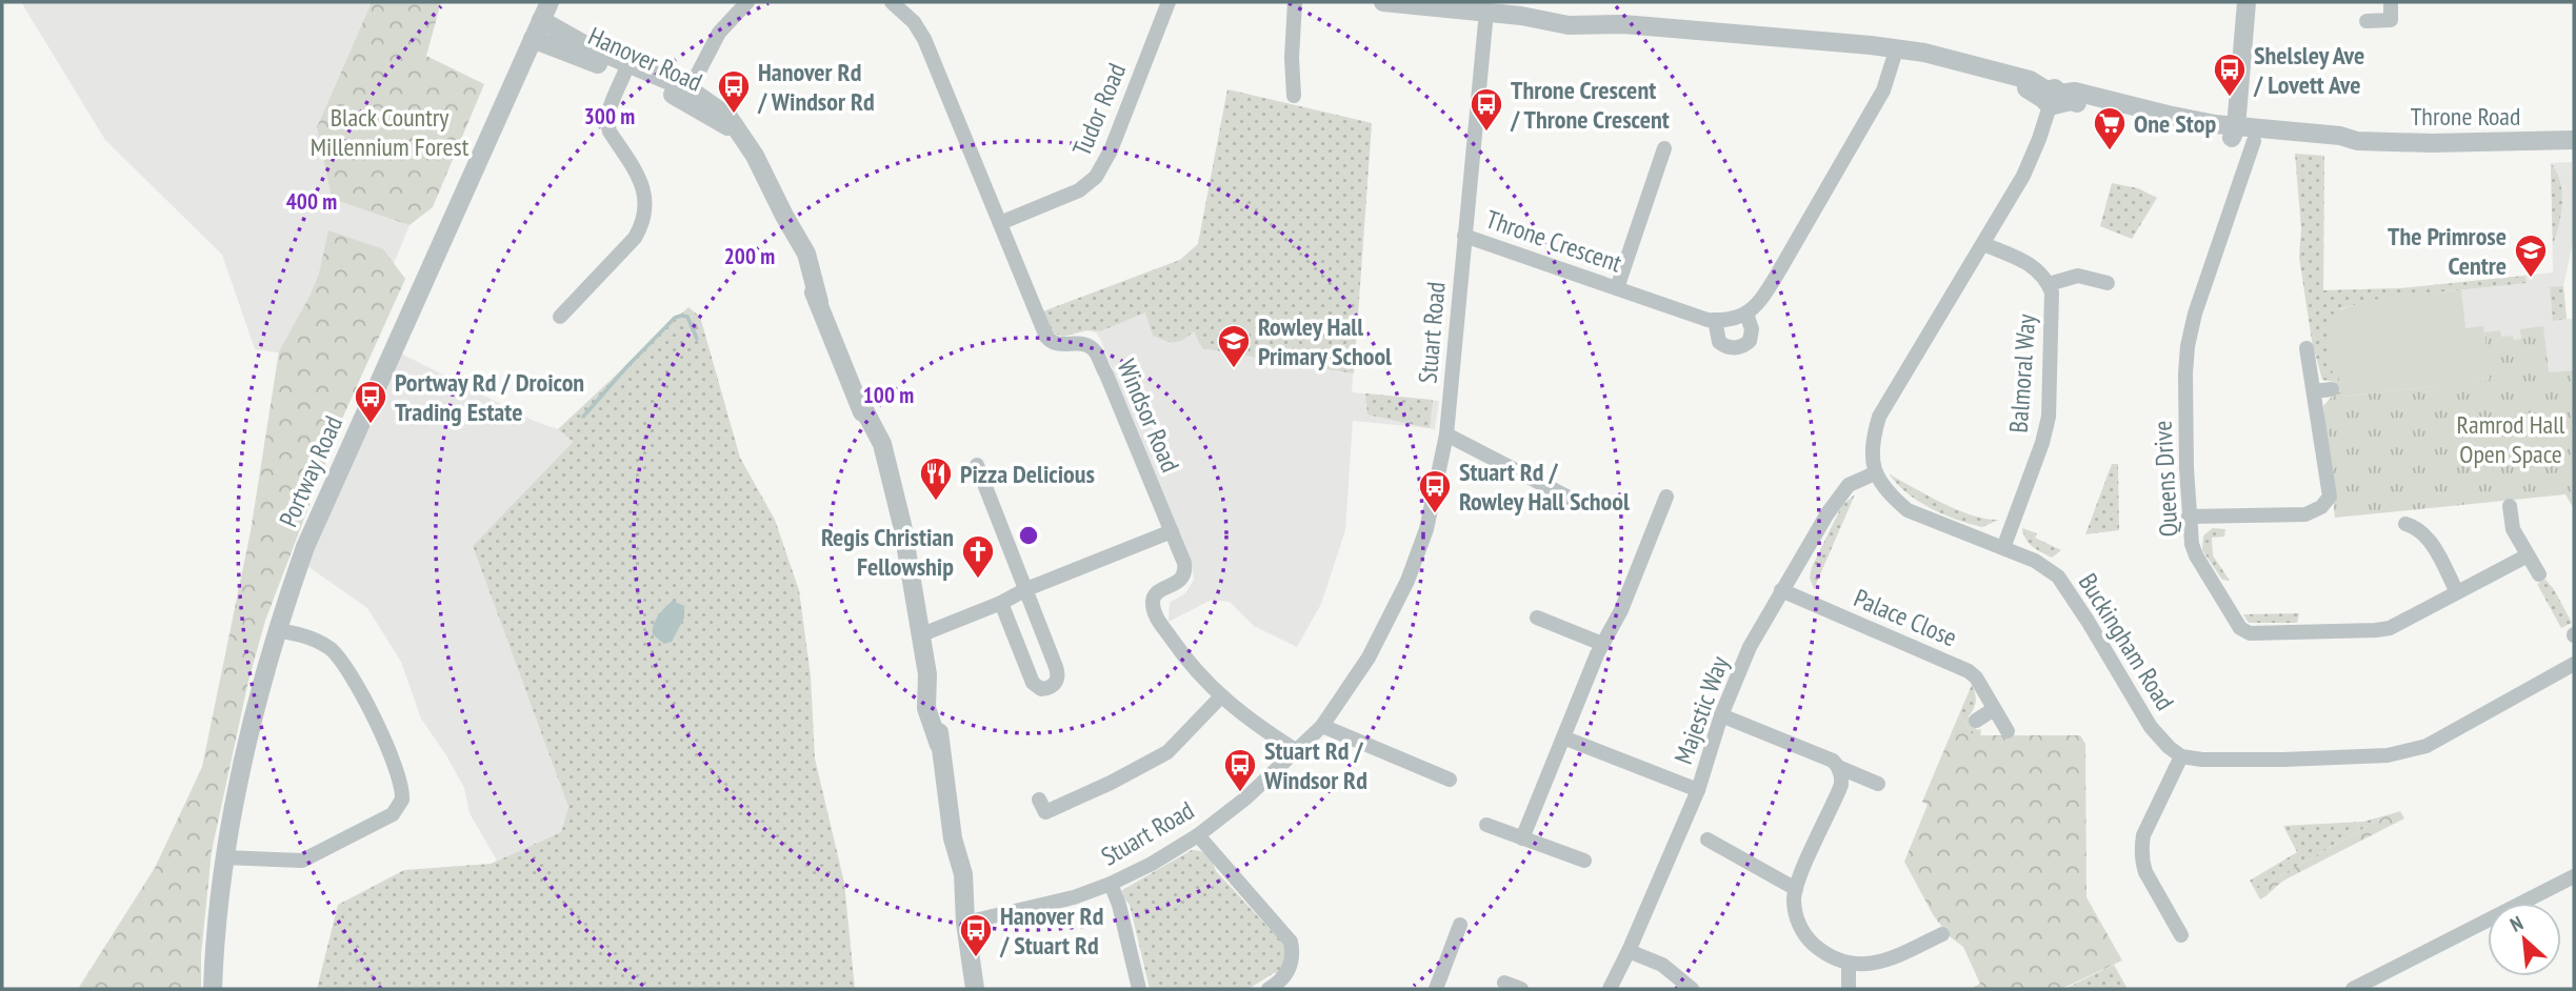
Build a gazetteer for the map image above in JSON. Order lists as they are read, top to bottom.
{
  "streets": {
    "street": [
      "Hanover Road",
      "Tudor Road",
      "Throne Road",
      "Throne Crescent",
      "Stuart Road",
      "Balmoral Way",
      "Windsor Road",
      "Portway Road",
      "Queens Drive",
      "Palace Close",
      "Buckingham Road",
      "Majestic Way"
    ]
  },
  "crossings": [
    ["Hanover Road", "Stuart Road"],
    ["Hanover Road", "Portway Road"],
    ["Tudor Road", "Windsor Road"],
    ["Throne Road", "Throne Crescent"],
    ["Throne Road", "Queens Drive"],
    ["Throne Crescent", "Stuart Road"],
    ["Stuart Road", "Windsor Road"],
    ["Balmoral Way", "Buckingham Road"],
    ["Palace Close", "Majestic Way"],
    ["Buckingham Road", "Majestic Way"]
  ],
  "parks": ["Black Country Millennium Forest", "Ramrod Hall Open Space"],
  "places": {
    "bus stop": [
      "Shelsley Ave / Lovett Ave",
      "Hanover Rd / Windsor Rd",
      "Throne Crescent / Throne Crescent",
      "Portway Rd / Droicon Trading Estate",
      "Stuart Rd / Rowley Hall School",
      "Stuart Rd / Windsor Rd",
      "Hanover Rd / Stuart Rd"
    ],
    "supermarket": ["One Stop"],
    "school or university": ["The Primrose Centre", "Rowley Hall Primary School"],
    "restaurant": ["Pizza Delicious"],
    "church": ["Regis Christian Fellowship"]
  },
  "north": "top left",
  "rings": [
    "300 m",
    "400 m",
    "200 m",
    "100 m"
  ]
}
